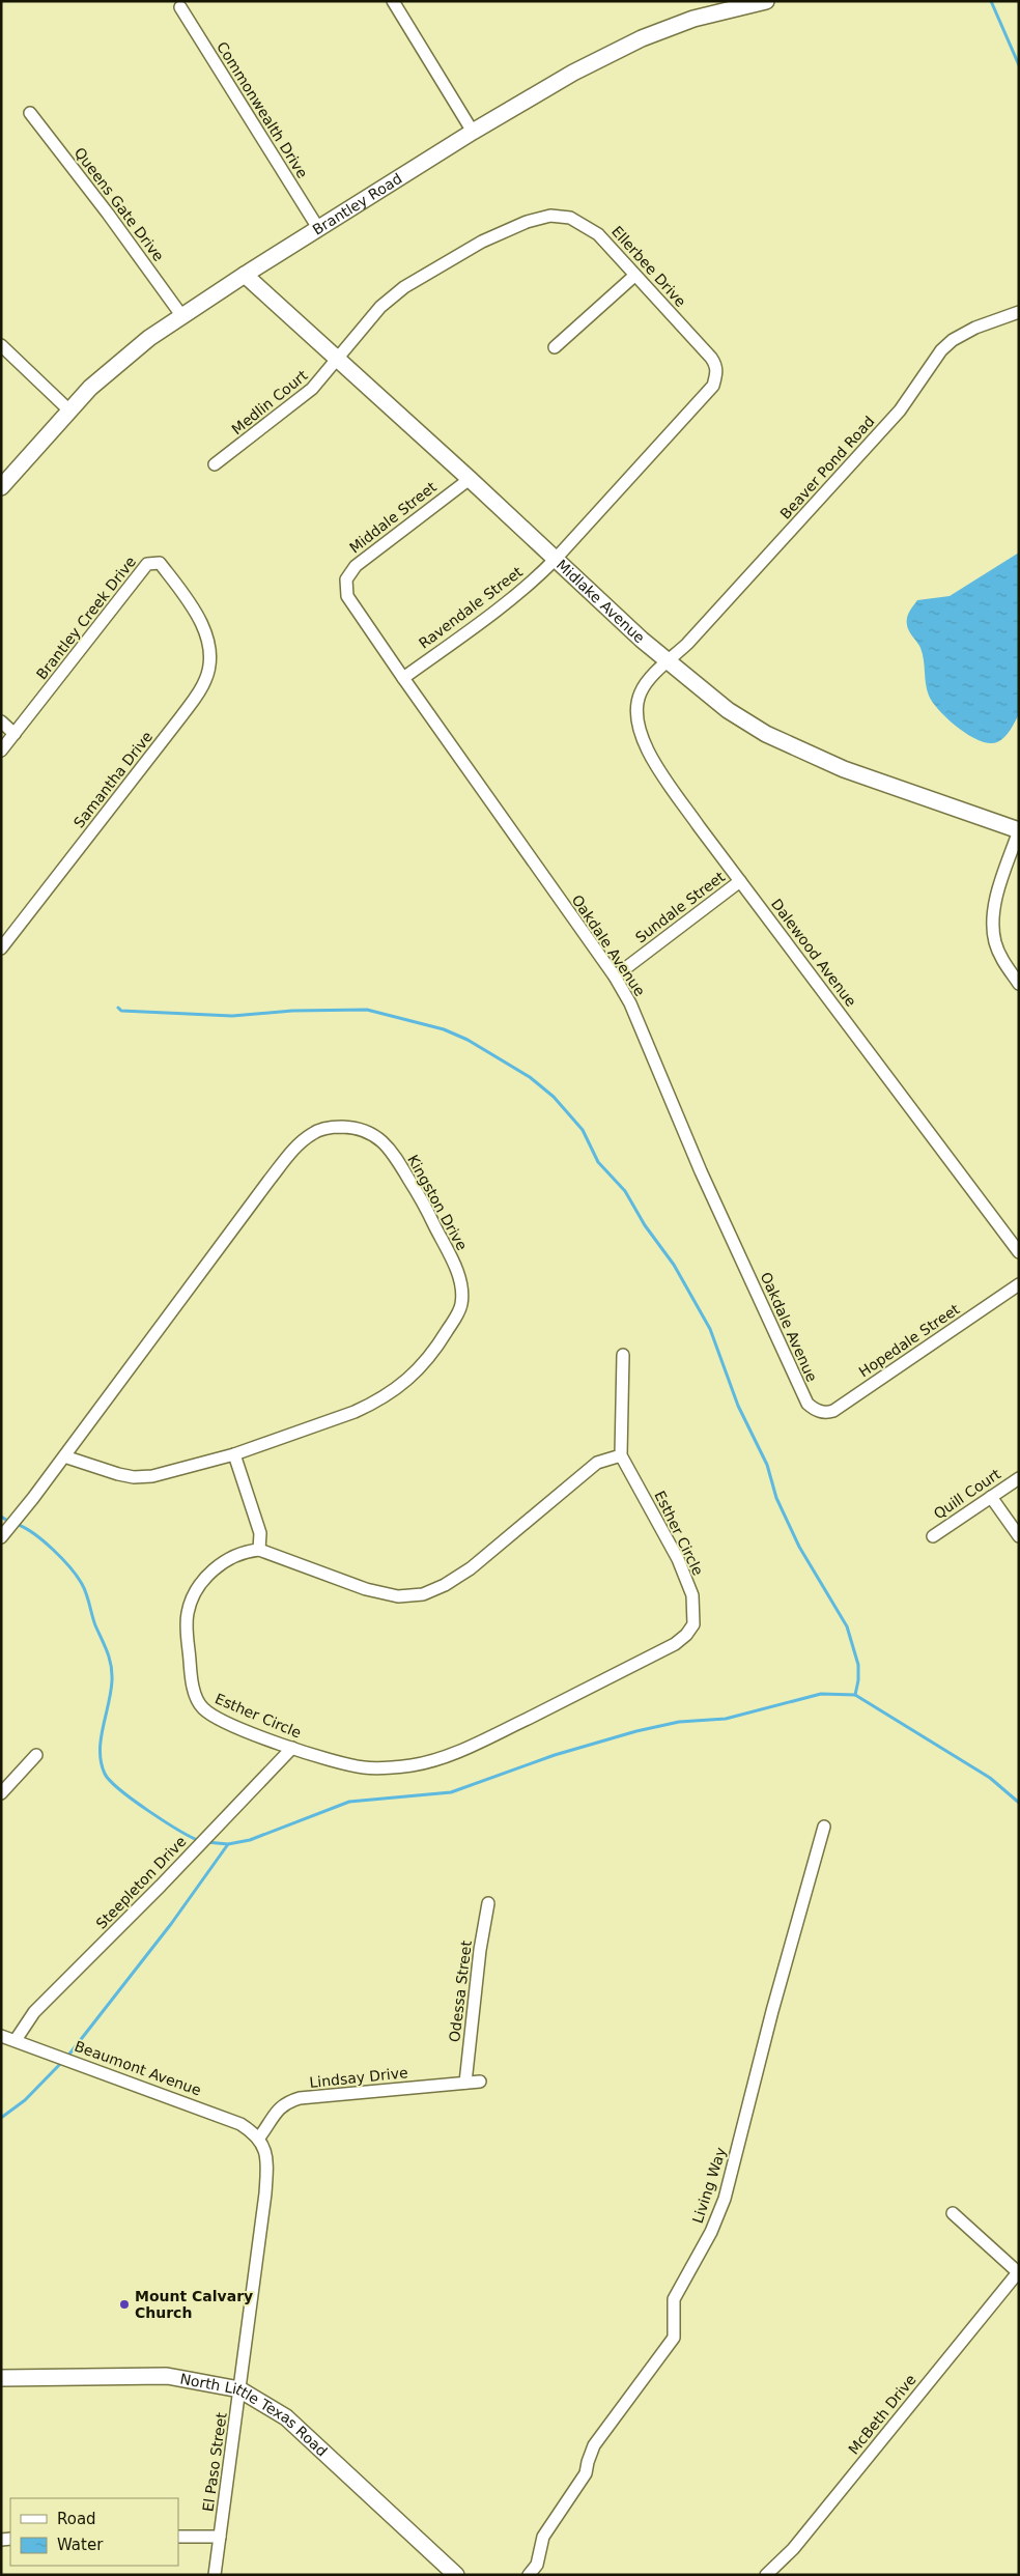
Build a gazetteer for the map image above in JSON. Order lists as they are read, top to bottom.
{
  "streets": {
    "street": [
      "Commonwealth Drive",
      "Brantley Road",
      "Queens Gate Drive",
      "Ellerbee Drive",
      "Medlin Court",
      "Beaver Pond Road",
      "Middale Street",
      "Midlake Avenue",
      "Ravendale Street",
      "Brantley Creek Drive",
      "Samantha Drive",
      "Sundale Street",
      "Oakdale Avenue",
      "Dalewood Avenue",
      "Kingston Drive",
      "Hopedale Street",
      "Quill Court",
      "Esther Circle",
      "Steepleton Drive",
      "Odessa Street",
      "Beaumont Avenue",
      "Lindsay Drive",
      "Living Way",
      "McBeth Drive",
      "North Little Texas Road",
      "El Paso Street"
    ]
  },
  "crossings": [
    ["Commonwealth Drive", "Brantley Road"],
    ["Brantley Road", "Queens Gate Drive"],
    ["Brantley Road", "Midlake Avenue"],
    ["Ellerbee Drive", "Medlin Court"],
    ["Ellerbee Drive", "Midlake Avenue"],
    ["Ellerbee Drive", "Ravendale Street"],
    ["Medlin Court", "Midlake Avenue"],
    ["Beaver Pond Road", "Midlake Avenue"],
    ["Beaver Pond Road", "Dalewood Avenue"],
    ["Middale Street", "Midlake Avenue"],
    ["Middale Street", "Oakdale Avenue"],
    ["Midlake Avenue", "Ravendale Street"],
    ["Midlake Avenue", "Dalewood Avenue"],
    ["Ravendale Street", "Oakdale Avenue"],
    ["Brantley Creek Drive", "Samantha Drive"],
    ["Sundale Street", "Oakdale Avenue"],
    ["Sundale Street", "Dalewood Avenue"],
    ["Oakdale Avenue", "Hopedale Street"],
    ["Esther Circle", "Steepleton Drive"],
    ["Steepleton Drive", "Beaumont Avenue"],
    ["Odessa Street", "Lindsay Drive"],
    ["Beaumont Avenue", "Lindsay Drive"],
    ["Beaumont Avenue", "El Paso Street"],
    ["Lindsay Drive", "El Paso Street"],
    ["North Little Texas Road", "El Paso Street"]
  ],
  "places": ["Mount Calvary Church"],
  "legend": ["Road", "Water"]
}
